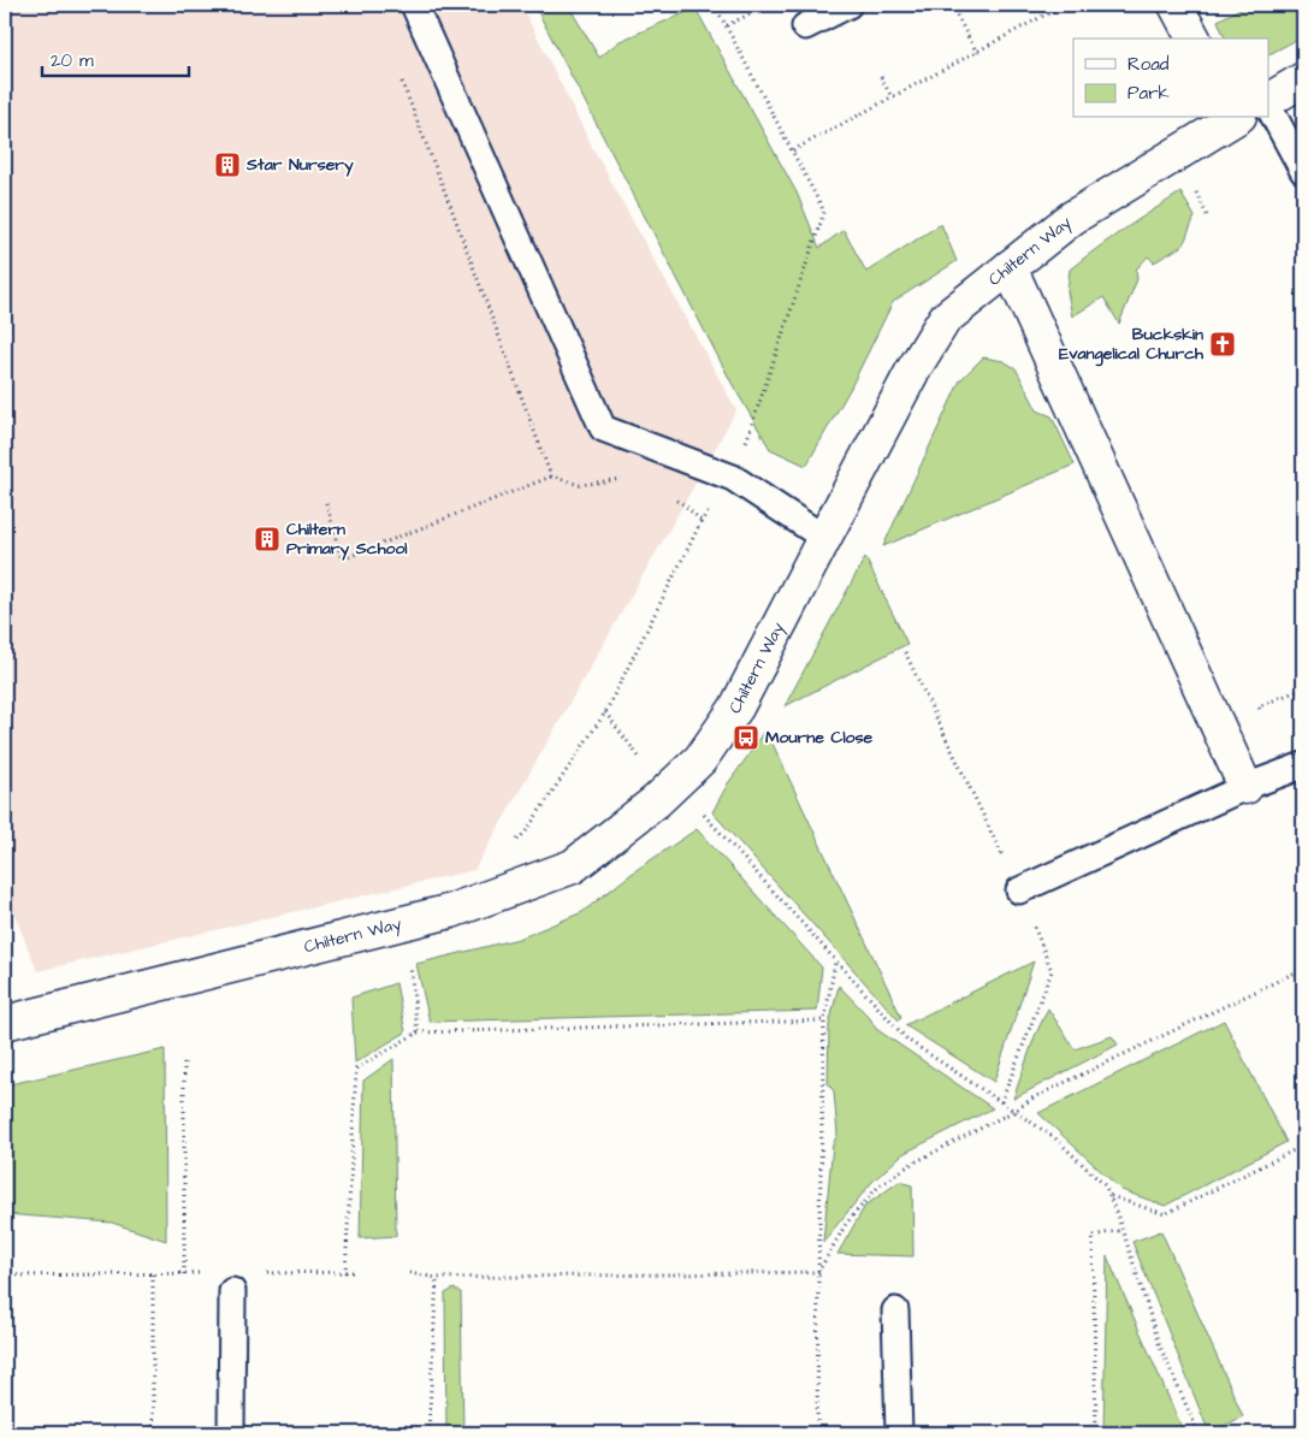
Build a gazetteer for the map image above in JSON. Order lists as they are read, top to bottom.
{
  "streets": {
    "street": ["Chiltern Way"]
  },
  "places": {
    "building": ["Star Nursery", "Chiltern Primary School"],
    "church": ["Buckskin Evangelical Church"],
    "bus stop": ["Mourne Close"]
  },
  "legend": ["Road", "Park"],
  "scale_bar": "20 m"
}
